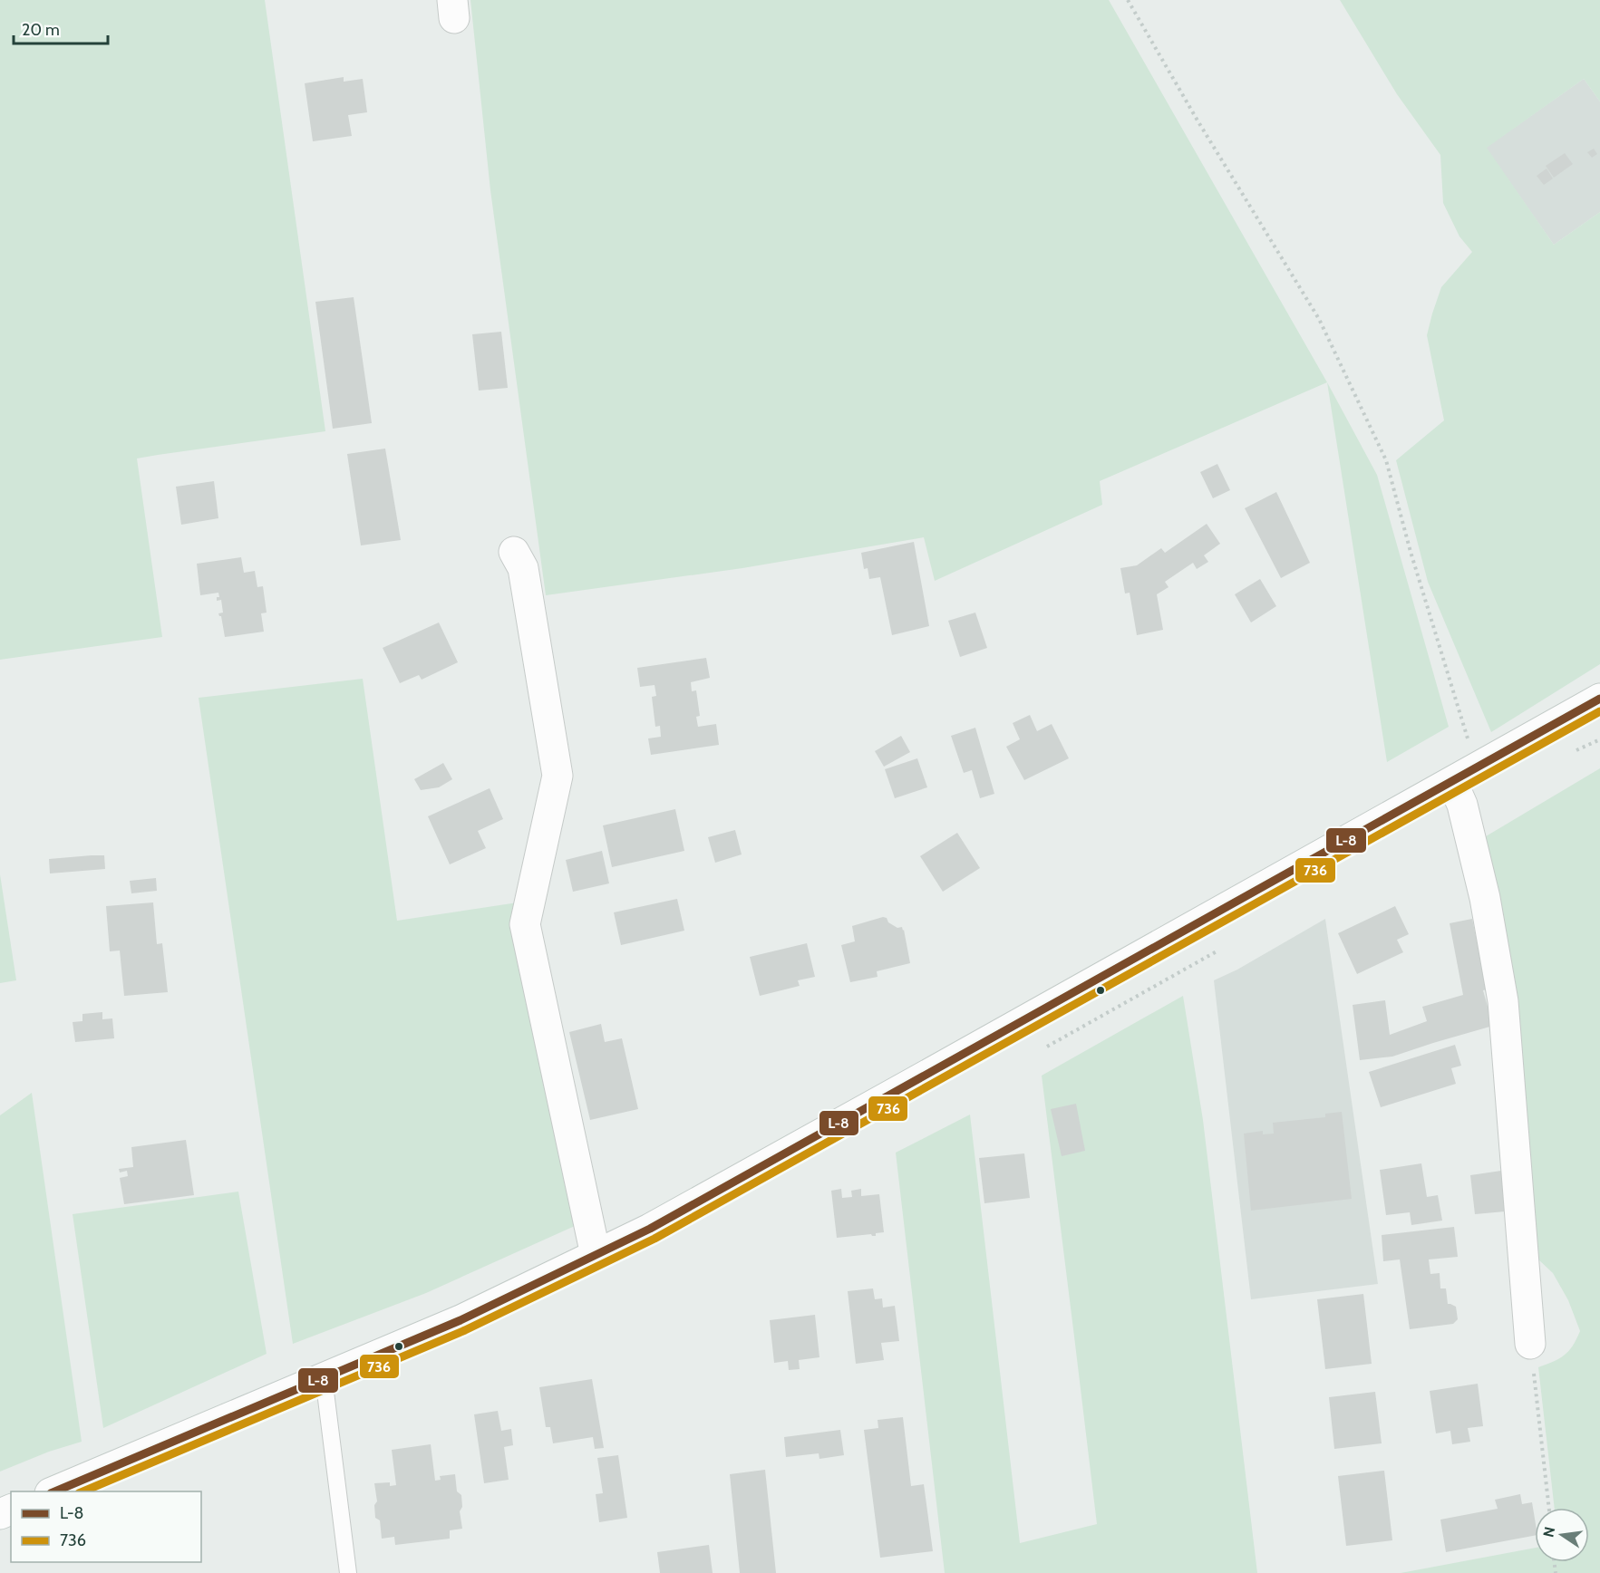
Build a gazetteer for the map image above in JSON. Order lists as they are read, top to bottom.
{
  "lines": ["transit line L-8", "transit line 736"],
  "legend": ["L-8", "736"],
  "scale_bar": "20 m",
  "north": "left"
}
